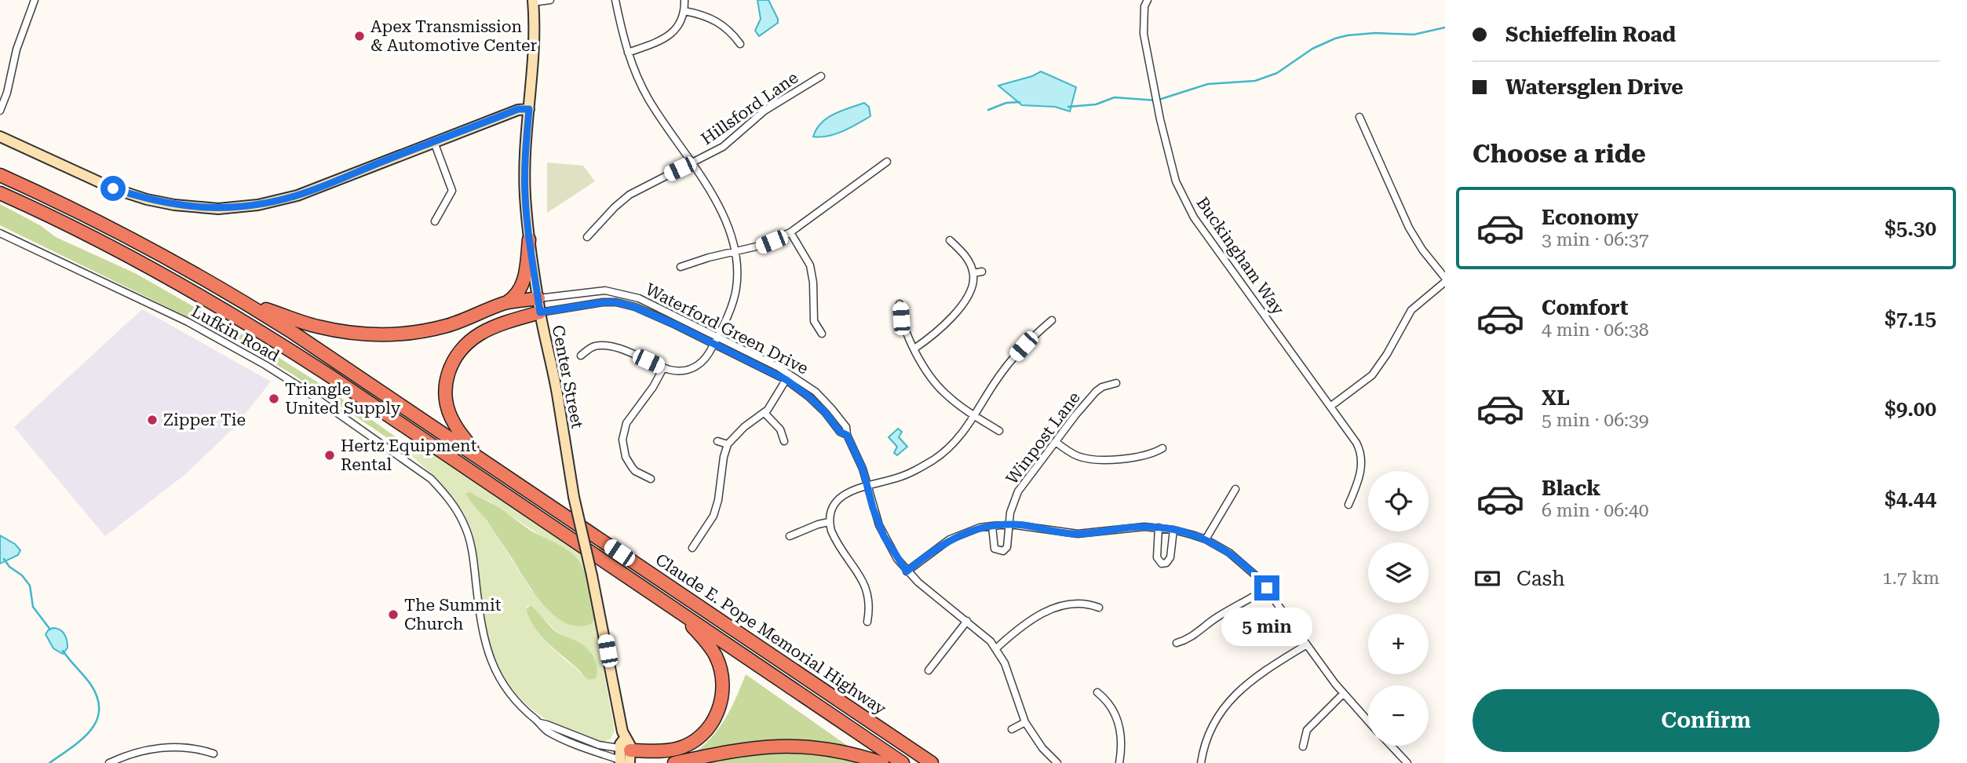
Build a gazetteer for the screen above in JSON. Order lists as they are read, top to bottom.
{
  "streets": {
    "highway": ["Claude E. Pope Memorial Highway"],
    "main road": ["Center Street"],
    "street": [
      "Hillsford Lane",
      "Buckingham Way",
      "Waterford Green Drive",
      "Lufkin Road",
      "Winpost Lane"
    ]
  },
  "crossings": [
    ["Waterford Green Drive", "Center Street"],
    ["Lufkin Road", "Center Street"]
  ],
  "places": [
    "Apex Transmission & Automotive Center",
    "Triangle United Supply",
    "Zipper Tie",
    "Hertz Equipment Rental",
    "The Summit Church"
  ],
  "page": {
    "banner": ["Schieffelin Road", "Watersglen Drive"],
    "heading": "Choose a ride",
    "list": [
      {
        "name": "Economy",
        "note": "3 min · 06:37",
        "value": "$5.30"
      },
      {
        "name": "Comfort",
        "note": "4 min · 06:38",
        "value": "$7.15"
      },
      {
        "name": "XL",
        "note": "5 min · 06:39",
        "value": "$9.00"
      },
      {
        "name": "Black",
        "note": "6 min · 06:40",
        "value": "$4.44"
      }
    ],
    "map_buttons": ["+", "−"],
    "pay": ["Cash", "1.7 km"],
    "bubble": "5 min",
    "buttons": "Confirm"
  }
}
